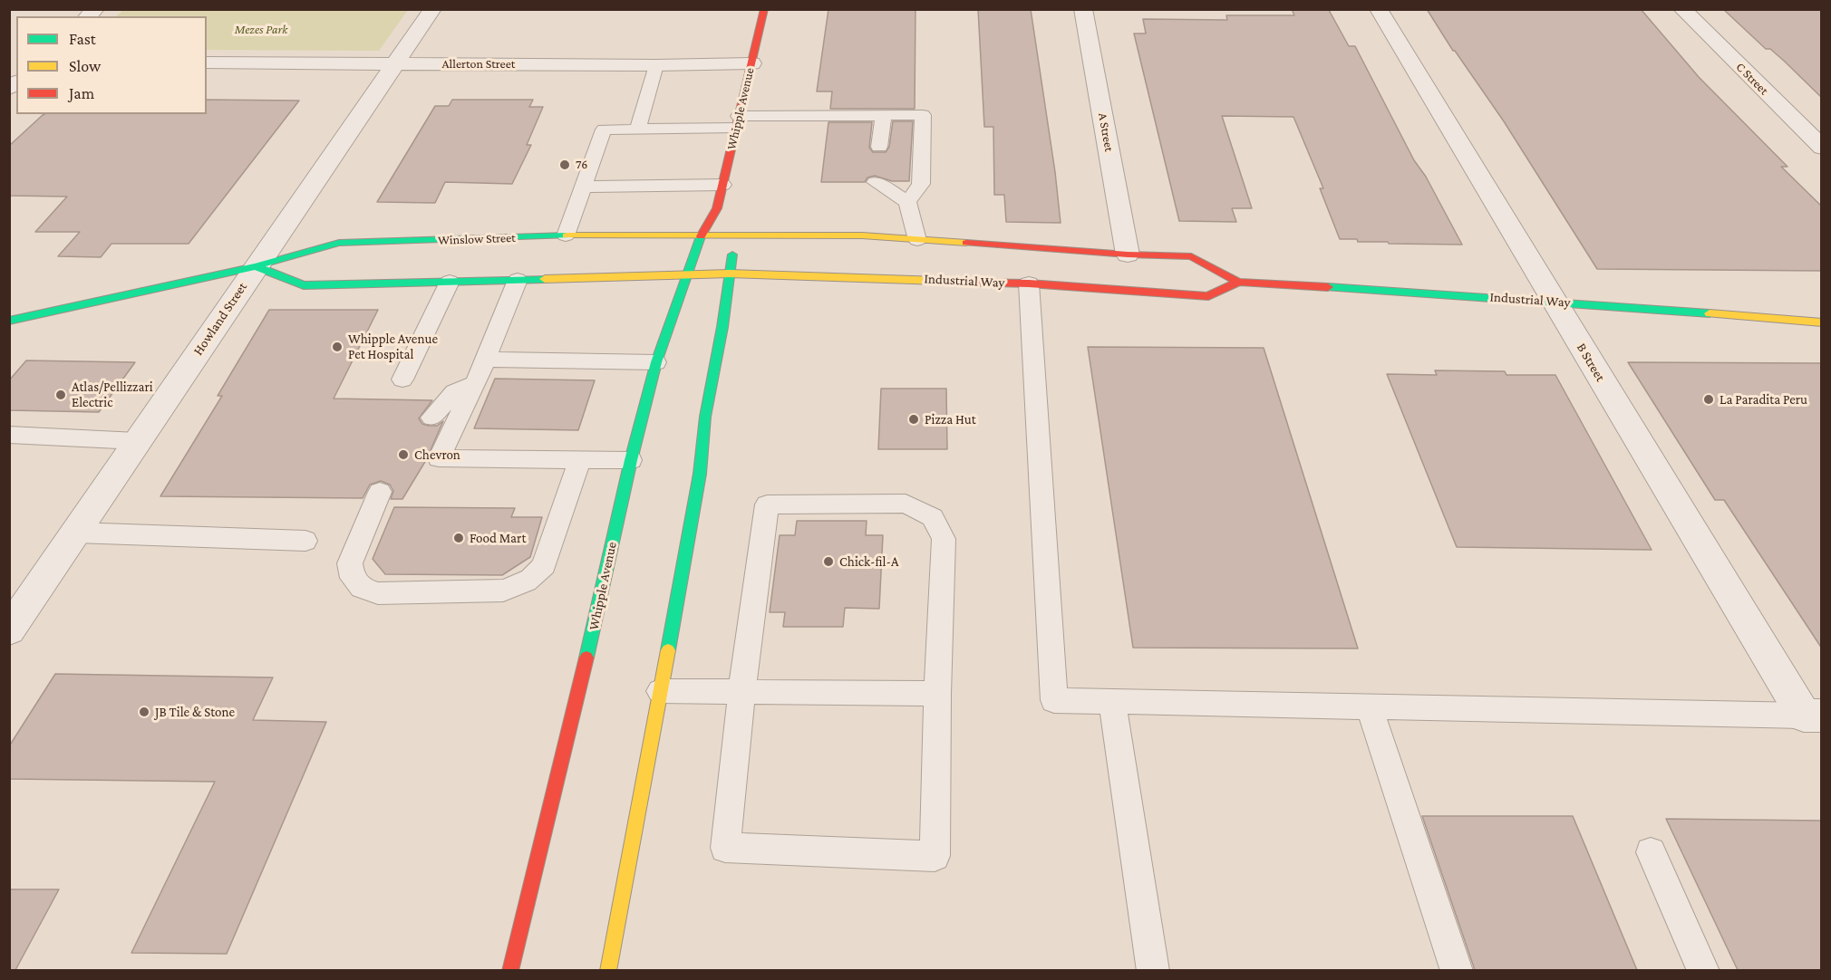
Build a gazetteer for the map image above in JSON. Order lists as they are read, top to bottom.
{
  "streets": {
    "main road": ["Whipple Avenue", "Winslow Street", "Industrial Way"],
    "street": [
      "Allerton Street",
      "C Street",
      "A Street",
      "Howland Street",
      "B Street"
    ]
  },
  "crossings": [
    ["Allerton Street", "Whipple Avenue"],
    ["Allerton Street", "Howland Street"],
    ["Whipple Avenue", "Winslow Street"],
    ["Whipple Avenue", "Industrial Way"],
    ["A Street", "Industrial Way"],
    ["Winslow Street", "Industrial Way"],
    ["Winslow Street", "Howland Street"],
    ["Industrial Way", "B Street"]
  ],
  "parks": ["Mezes Park"],
  "places": [
    "76",
    "Whipple Avenue Pet Hospital",
    "Atlas/Pellizzari Electric",
    "La Paradita Peru",
    "Pizza Hut",
    "Chevron",
    "Food Mart",
    "Chick-fil-A",
    "JB Tile & Stone"
  ],
  "legend": ["Fast", "Slow", "Jam"]
}
